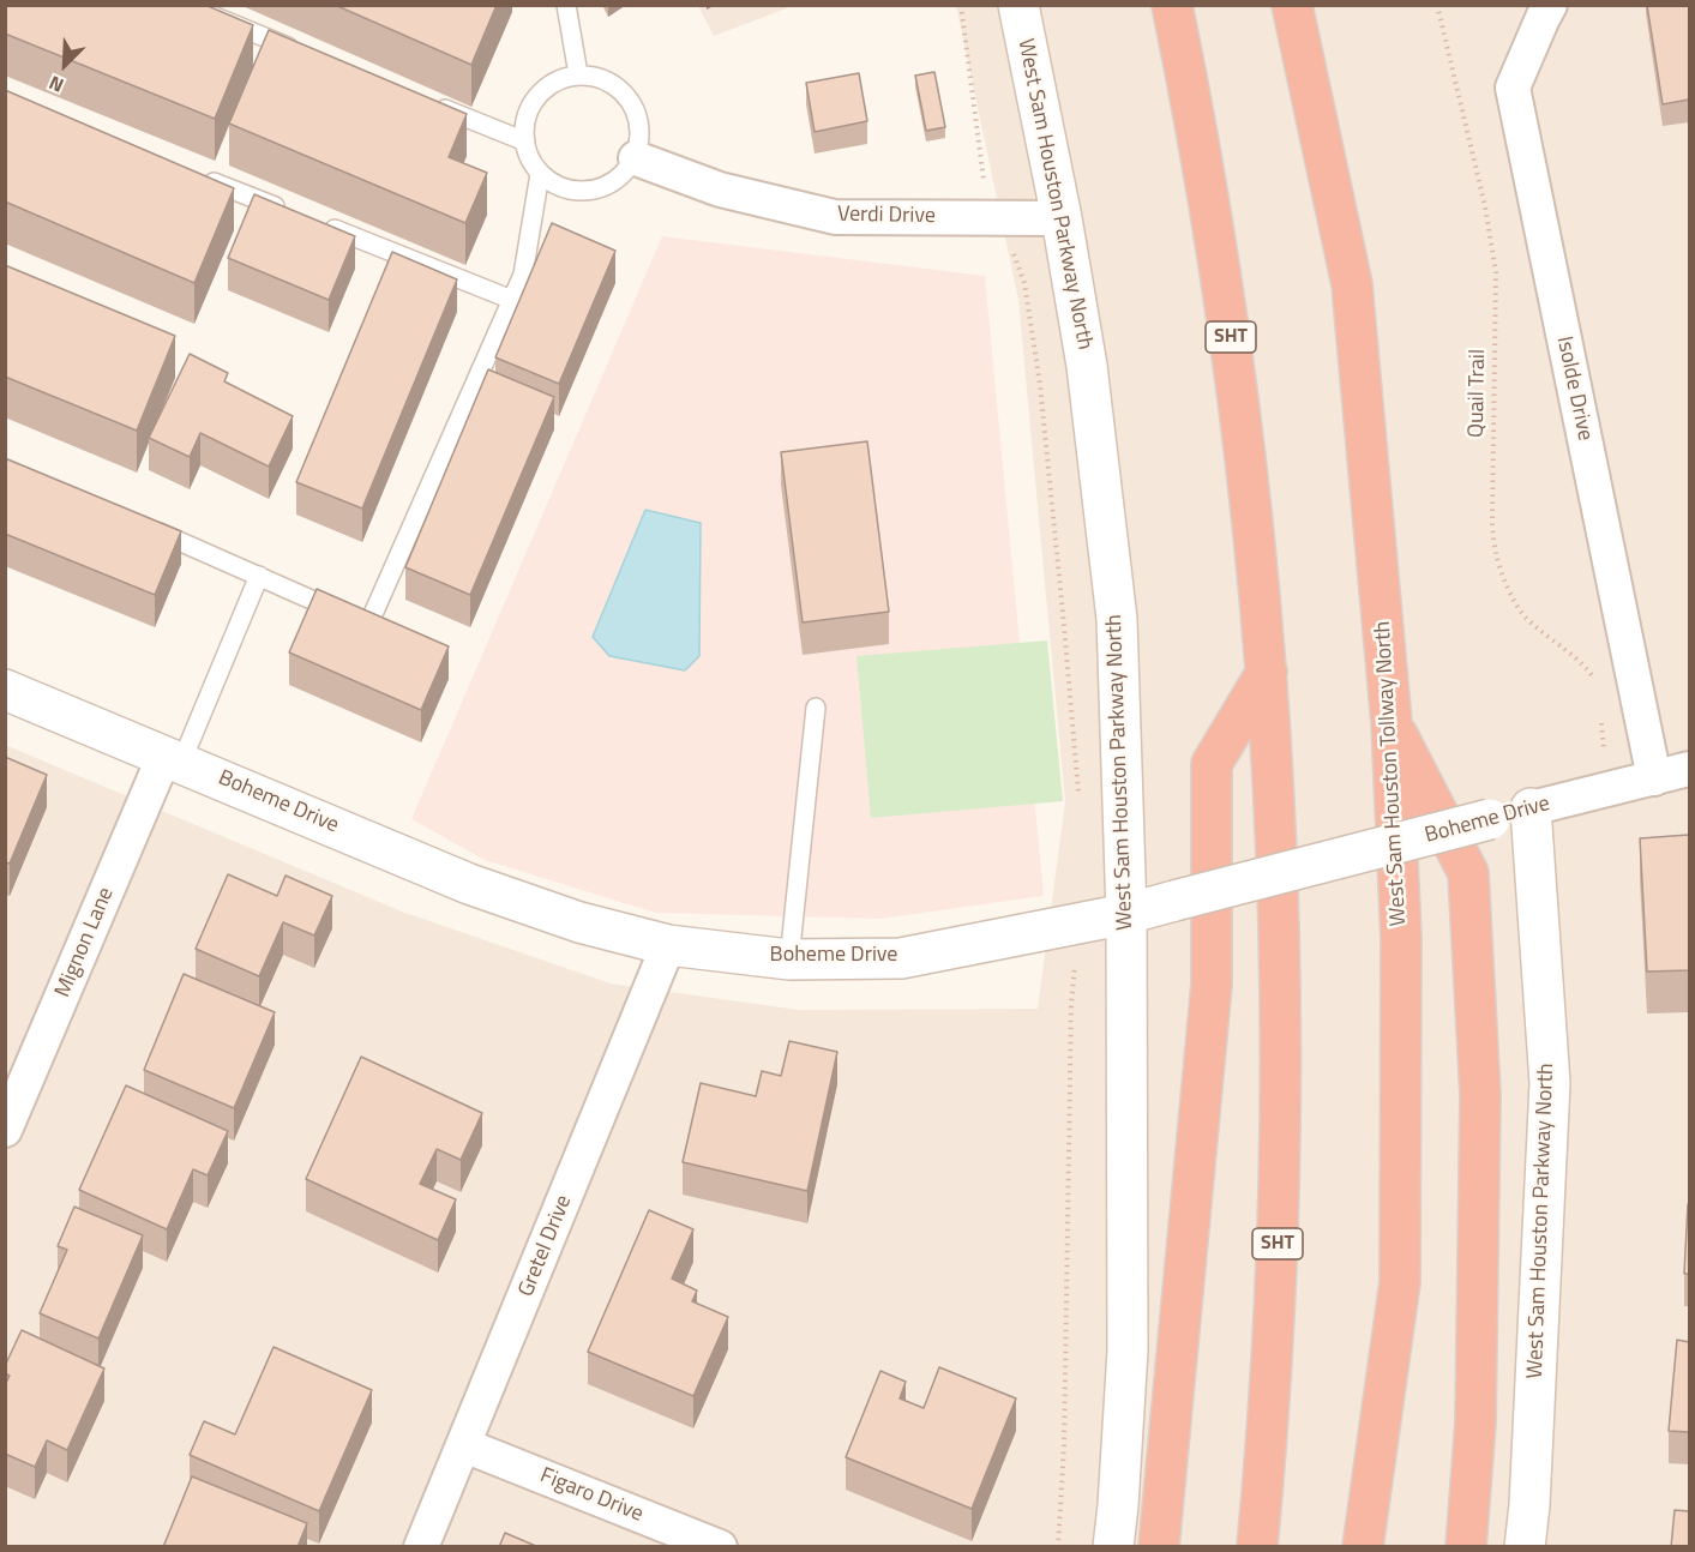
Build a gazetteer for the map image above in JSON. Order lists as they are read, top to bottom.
{
  "streets": {
    "highway": ["SHT", "West Sam Houston Tollway North"],
    "main road": ["West Sam Houston Parkway North", "Boheme Drive"],
    "street": [
      "Verdi Drive",
      "Isolde Drive",
      "Mignon Lane",
      "Gretel Drive",
      "Figaro Drive"
    ],
    "path": ["Quail Trail"]
  },
  "crossings": [
    ["West Sam Houston Parkway North", "Verdi Drive"],
    ["West Sam Houston Parkway North", "Boheme Drive"],
    ["Isolde Drive", "Boheme Drive"],
    ["Boheme Drive", "Mignon Lane"],
    ["Boheme Drive", "Gretel Drive"],
    ["Gretel Drive", "Figaro Drive"]
  ],
  "north": "bottom left"
}
